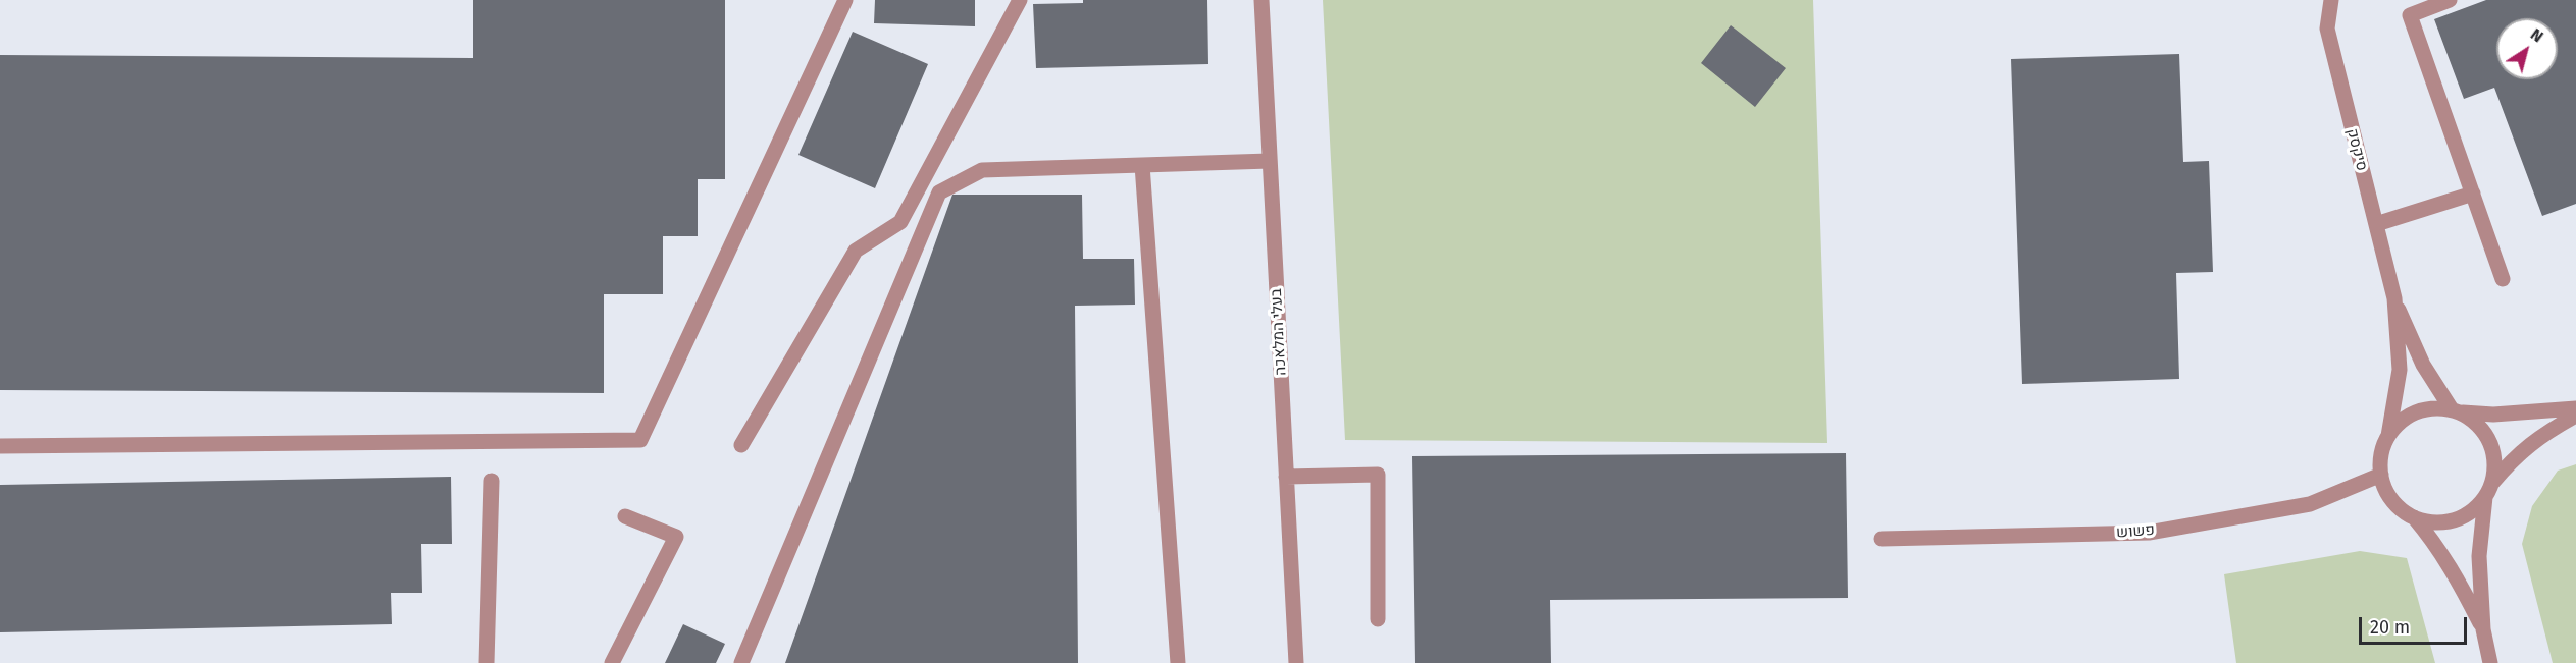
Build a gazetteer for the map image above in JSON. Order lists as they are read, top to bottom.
{
  "streets": {
    "street": ["סיקסק", "בעלי המלאכה", "פשוש"]
  },
  "crossings": [
    ["סיקסק", "פשוש"]
  ],
  "scale_bar": "20 m",
  "north": "top right"
}
